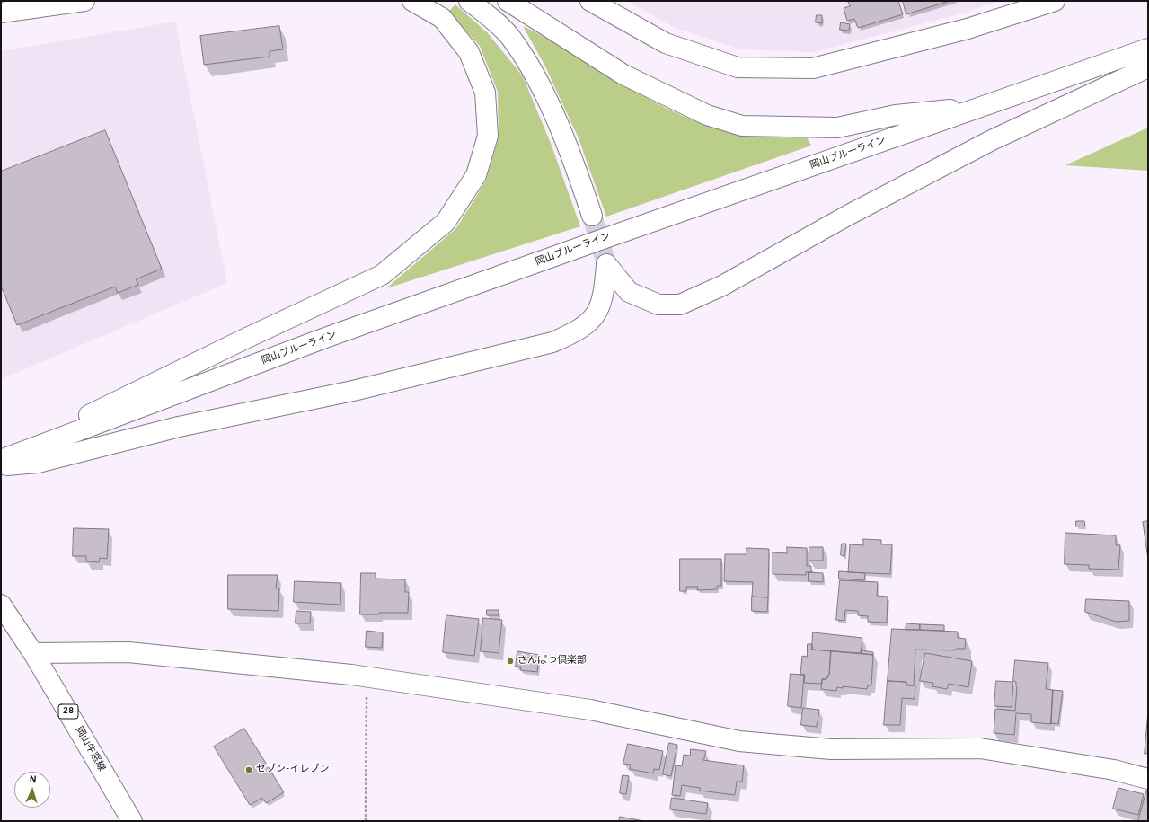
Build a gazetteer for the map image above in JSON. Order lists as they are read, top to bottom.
{
  "streets": {
    "main road": ["岡山ブルーライン", "28", "岡山牛窓線"]
  },
  "places": ["さんぱつ倶楽部", "セブン-イレブン"],
  "north": "top"
}
